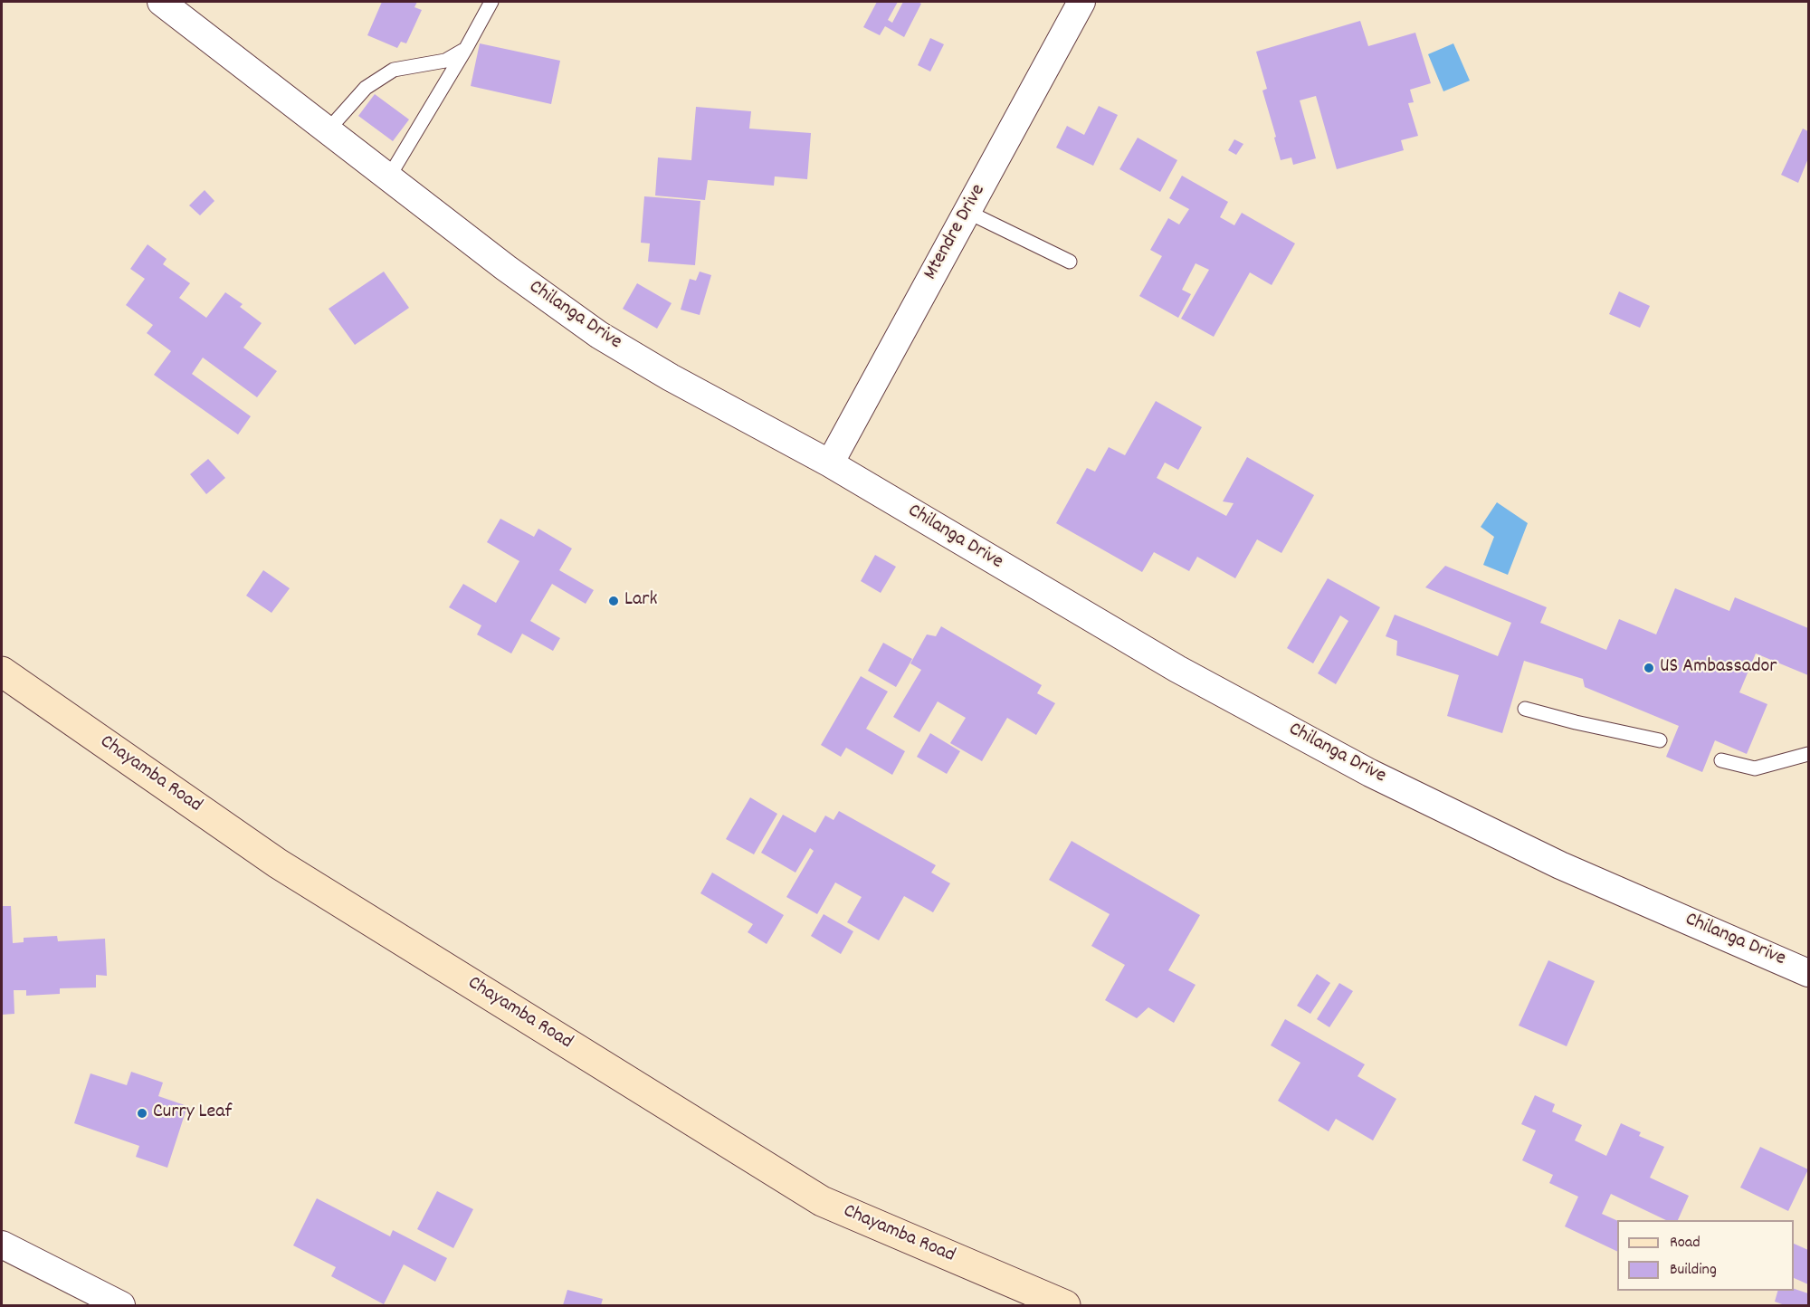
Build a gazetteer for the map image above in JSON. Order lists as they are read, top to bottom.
{
  "streets": {
    "street": ["Mtendre Drive", "Chilanga Drive", "Chayamba Road"]
  },
  "crossings": [
    ["Mtendre Drive", "Chilanga Drive"]
  ],
  "places": ["Lark", "US Ambassador", "Curry Leaf"],
  "legend": ["Road", "Building"]
}
